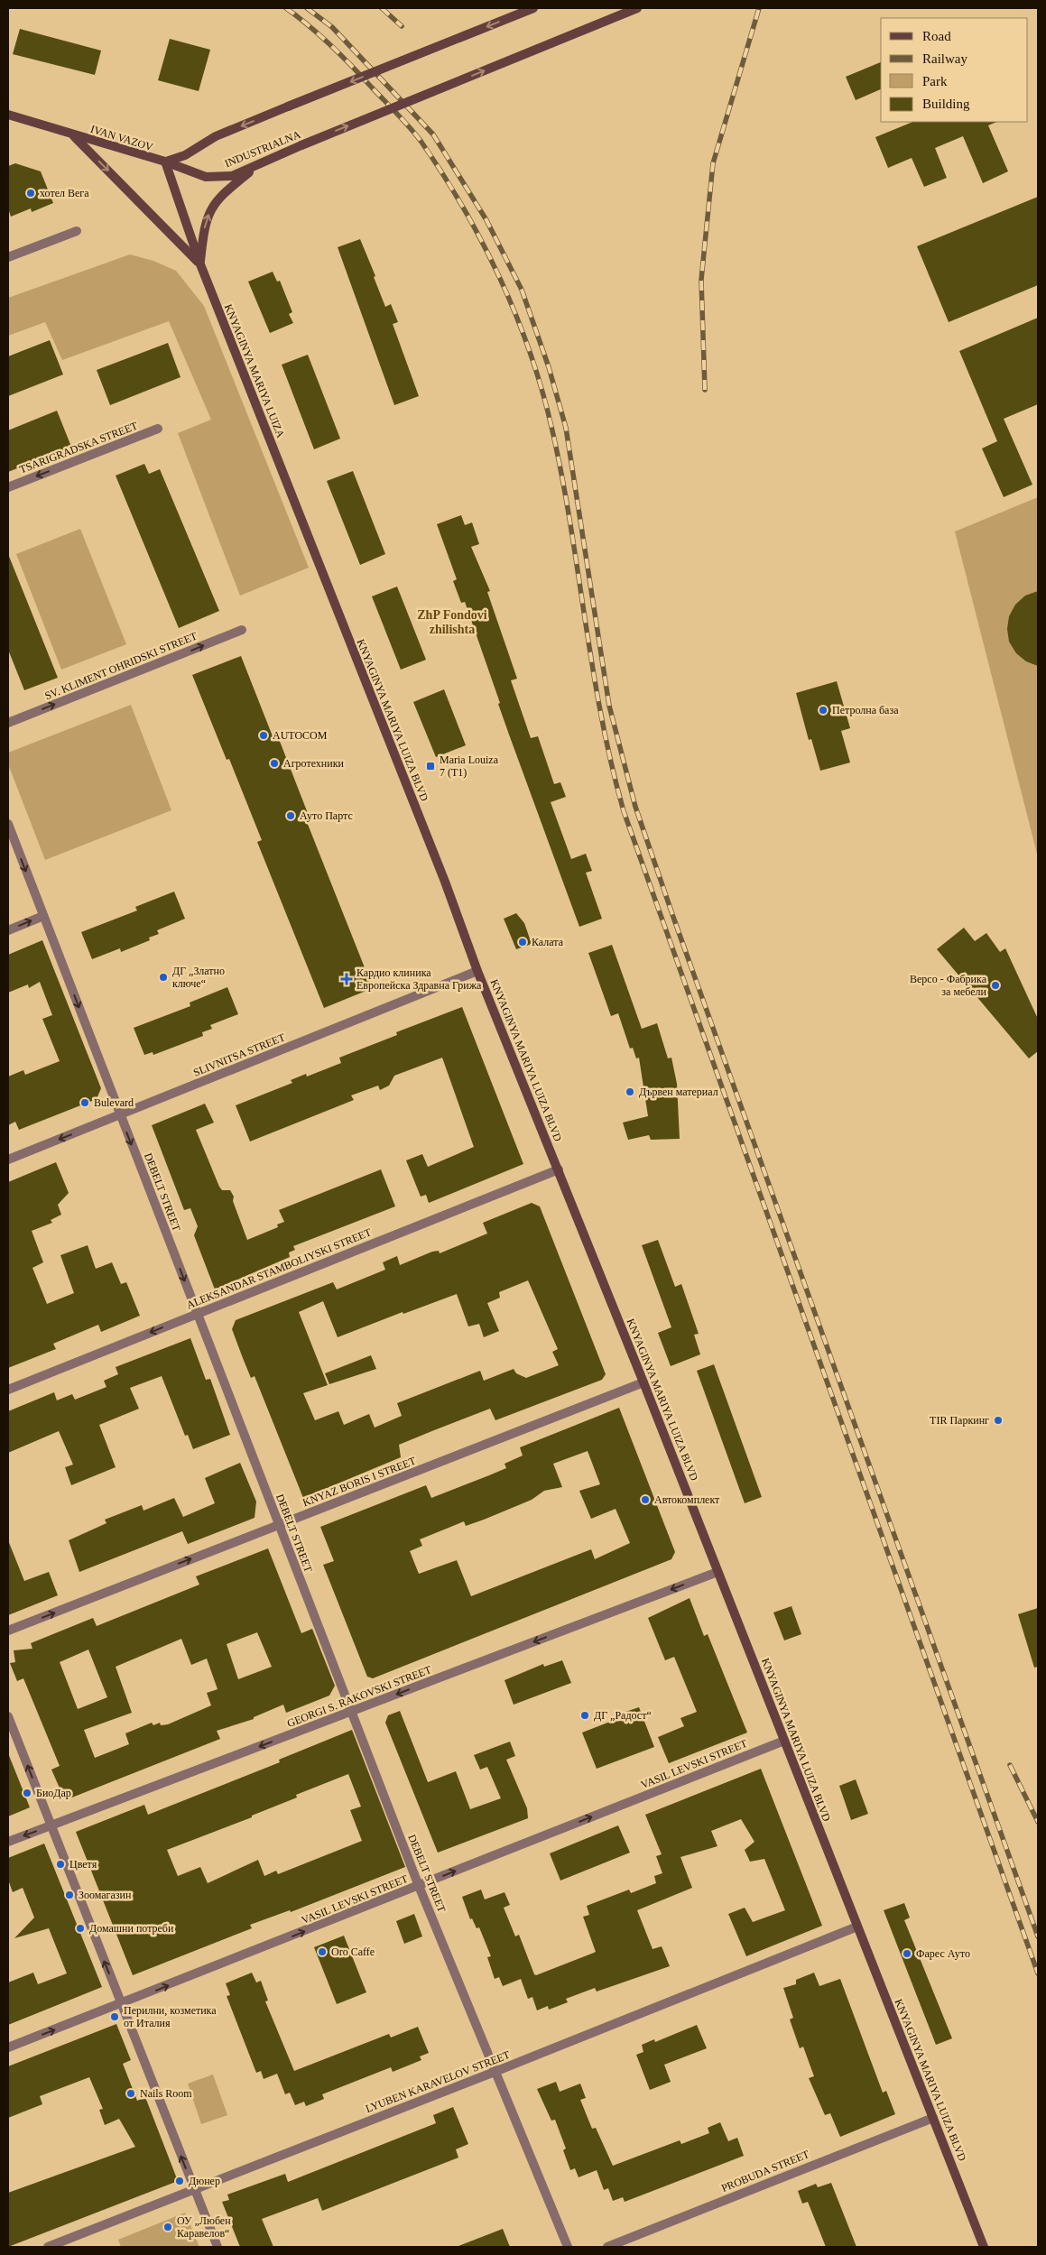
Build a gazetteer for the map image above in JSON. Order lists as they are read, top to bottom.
{
  "streets": {
    "main road": [
      "IVAN VAZOV",
      "INDUSTRIALNA",
      "KNYAGINYA MARIYA LUIZA",
      "KNYAGINYA MARIYA LUIZA BLVD"
    ],
    "street": [
      "TSARIGRADSKA STREET",
      "SV. KLIMENT OHRIDSKI STREET",
      "SLIVNITSA STREET",
      "DEBELT STREET",
      "ALEKSANDAR STAMBOLIYSKI STREET",
      "KNYAZ BORIS I STREET",
      "GEORGI S. RAKOVSKI STREET",
      "VASIL LEVSKI STREET",
      "LYUBEN KARAVELOV STREET",
      "PROBUDA STREET"
    ]
  },
  "crossings": [
    ["IVAN VAZOV", "INDUSTRIALNA"],
    ["IVAN VAZOV", "KNYAGINYA MARIYA LUIZA"],
    ["INDUSTRIALNA", "KNYAGINYA MARIYA LUIZA"],
    ["KNYAGINYA MARIYA LUIZA", "KNYAGINYA MARIYA LUIZA BLVD"],
    ["KNYAGINYA MARIYA LUIZA", "SLIVNITSA STREET"],
    ["KNYAGINYA MARIYA LUIZA BLVD", "SLIVNITSA STREET"],
    ["KNYAGINYA MARIYA LUIZA BLVD", "ALEKSANDAR STAMBOLIYSKI STREET"],
    ["KNYAGINYA MARIYA LUIZA BLVD", "KNYAZ BORIS I STREET"],
    ["KNYAGINYA MARIYA LUIZA BLVD", "GEORGI S. RAKOVSKI STREET"],
    ["KNYAGINYA MARIYA LUIZA BLVD", "VASIL LEVSKI STREET"],
    ["KNYAGINYA MARIYA LUIZA BLVD", "LYUBEN KARAVELOV STREET"],
    ["KNYAGINYA MARIYA LUIZA BLVD", "PROBUDA STREET"],
    ["SLIVNITSA STREET", "DEBELT STREET"],
    ["DEBELT STREET", "ALEKSANDAR STAMBOLIYSKI STREET"],
    ["DEBELT STREET", "KNYAZ BORIS I STREET"],
    ["DEBELT STREET", "GEORGI S. RAKOVSKI STREET"],
    ["DEBELT STREET", "VASIL LEVSKI STREET"],
    ["DEBELT STREET", "LYUBEN KARAVELOV STREET"]
  ],
  "one_way": [
    "TSARIGRADSKA STREET",
    "SV. KLIMENT OHRIDSKI STREET",
    "KNYAZ BORIS I STREET",
    "GEORGI S. RAKOVSKI STREET",
    "VASIL LEVSKI STREET"
  ],
  "districts": ["ZhP Fondovi zhilishta"],
  "places": {
    "other": [
      "хотел Вега",
      "Петролна база",
      "AUTOCOM",
      "Агротехники",
      "Ауто Партс",
      "Калата",
      "ДГ „Златно ключе“",
      "Версо - Фабрика за мебели",
      "Дървен материал",
      "Bulevard",
      "TIR Паркинг",
      "Автокомплект",
      "ДГ „Радост“",
      "БиоДар",
      "Цветя",
      "Зоомагазин",
      "Домашни потреби",
      "Oro Caffe",
      "Фарес Ауто",
      "Перилни, козметика от Италия",
      "Nails Room",
      "Дюнер",
      "ОУ „Любен Каравелов“"
    ],
    "transit": ["Maria Louiza 7 (T1)"],
    "health": ["Кардио клиника Европейска Здравна Грижа"]
  },
  "legend": [
    "Road",
    "Railway",
    "Park",
    "Building"
  ]
}
